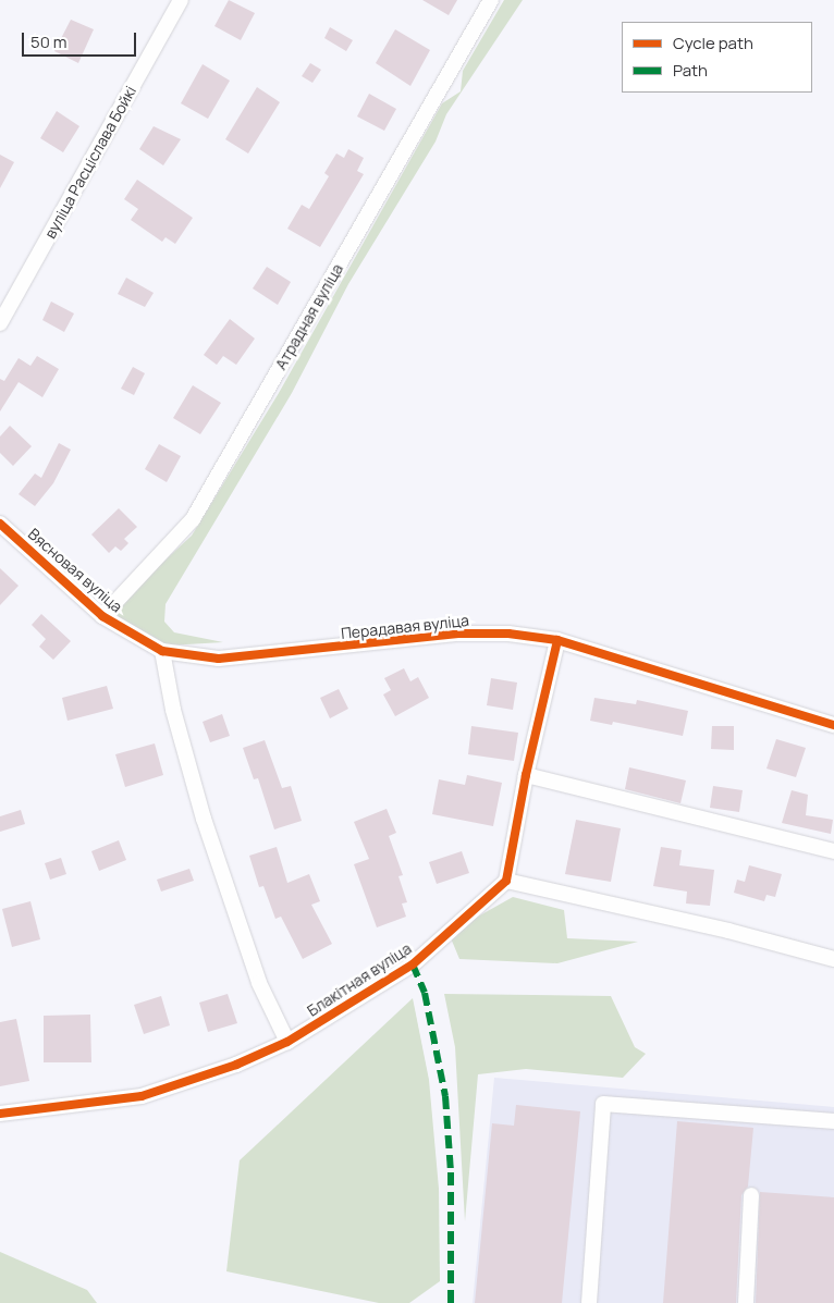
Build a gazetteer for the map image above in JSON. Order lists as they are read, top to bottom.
{
  "streets": {
    "street": [
      "вуліца Расціслава Бойкі",
      "Атрадная вуліца",
      "Вясновая вуліца",
      "Перадавая вуліца",
      "Блакітная вуліца"
    ]
  },
  "crossings": [
    ["Атрадная вуліца", "Вясновая вуліца"],
    ["Вясновая вуліца", "Перадавая вуліца"]
  ],
  "legend": ["Cycle path", "Path"],
  "scale_bar": "50 m"
}
